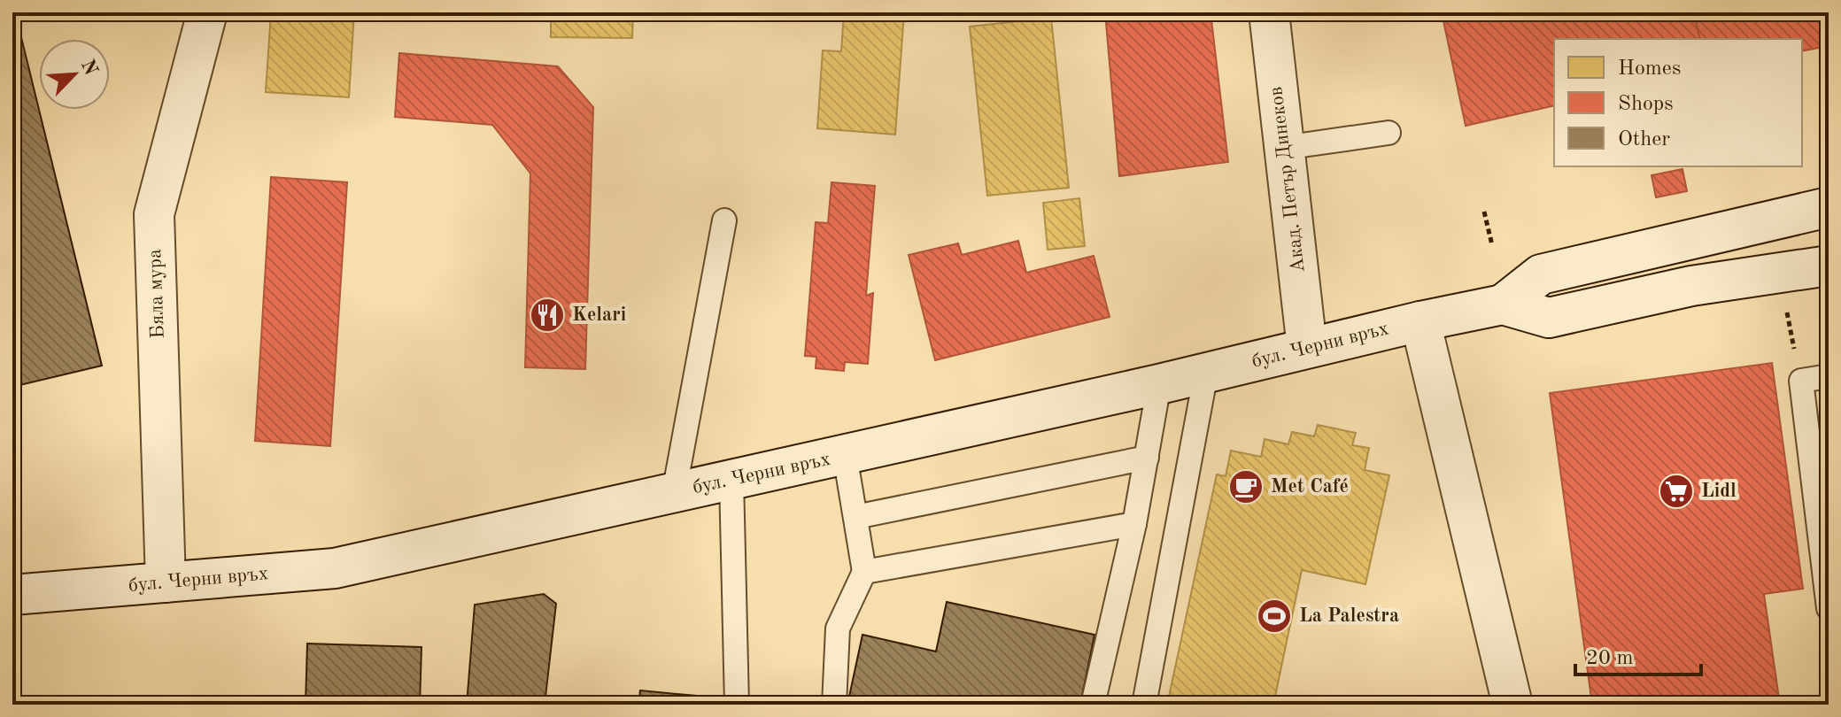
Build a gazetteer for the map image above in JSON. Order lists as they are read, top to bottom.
{
  "streets": {
    "main road": ["Акад. Петър Динеков", "Бяла мура", "бул. Черни връх"]
  },
  "crossings": [
    ["Акад. Петър Динеков", "бул. Черни връх"],
    ["Бяла мура", "бул. Черни връх"]
  ],
  "places": {
    "restaurant": ["Kelari"],
    "cafe": ["Met Café"],
    "supermarket": ["Lidl"],
    "sports": ["La Palestra"]
  },
  "legend": ["Homes", "Shops", "Other"],
  "scale_bar": "20 m",
  "north": "top right"
}
